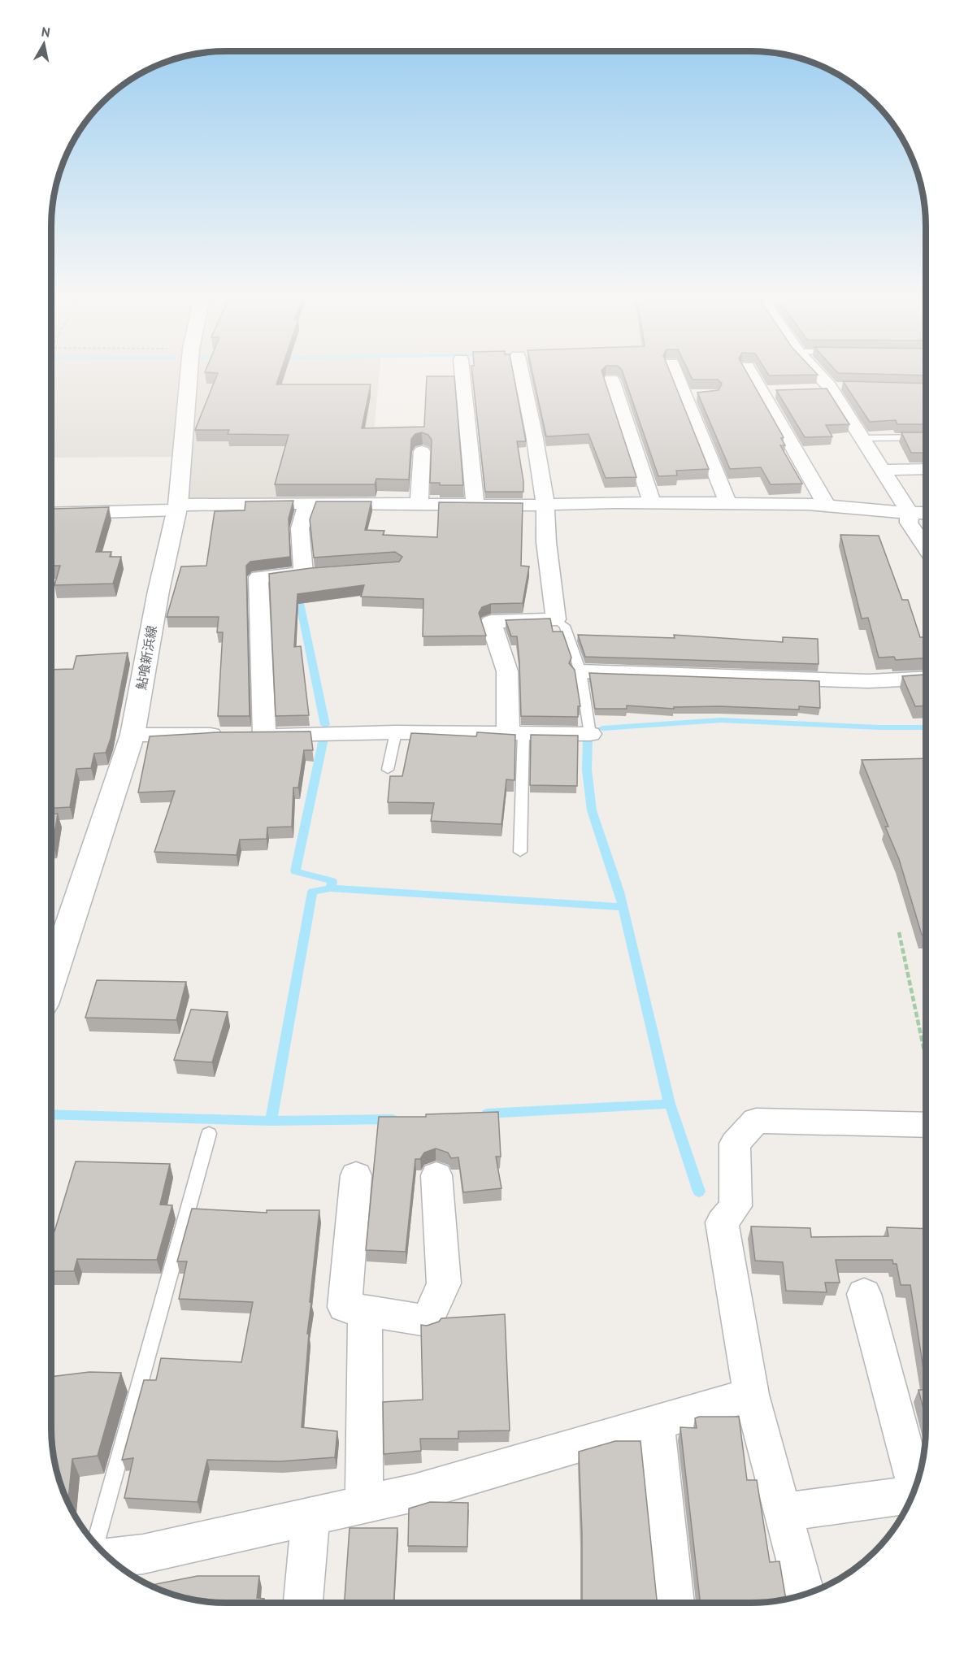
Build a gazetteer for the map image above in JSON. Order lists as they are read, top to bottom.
{
  "streets": {
    "main road": ["鮎喰新浜線"]
  },
  "north": "top"
}
